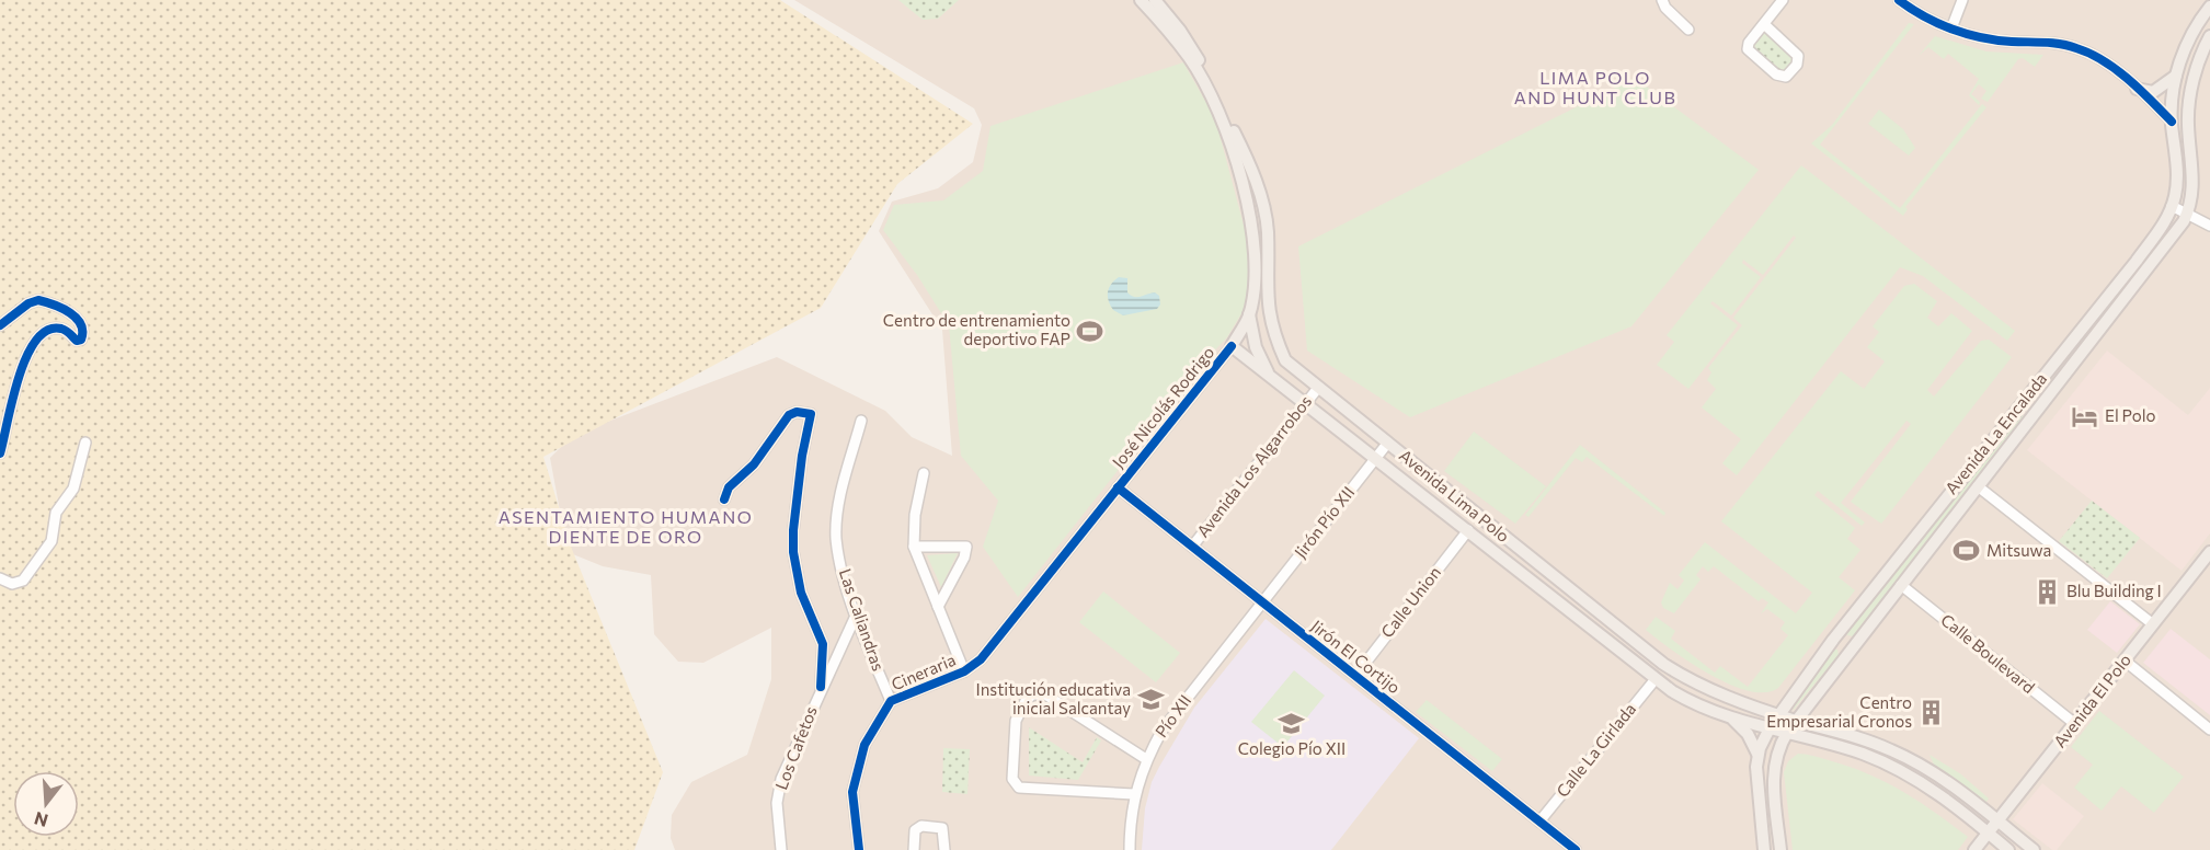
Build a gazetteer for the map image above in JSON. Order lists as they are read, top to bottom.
{
  "streets": {
    "main road": ["Avenida La Encalada", "Avenida Lima Polo", "Avenida El Polo"],
    "street": [
      "José Nicolás Rodrigo",
      "Avenida Los Algarrobos",
      "Jirón Pío XII",
      "Calle Union",
      "Las Caliandras",
      "Calle Boulevard",
      "Jirón El Cortijo",
      "Cineraria",
      "Pío XII",
      "Los Cafetos",
      "Calle La Girlada"
    ]
  },
  "crossings": [
    ["José Nicolás Rodrigo", "Avenida Lima Polo"],
    ["José Nicolás Rodrigo", "Jirón El Cortijo"],
    ["José Nicolás Rodrigo", "Cineraria"],
    ["Avenida La Encalada", "Avenida Lima Polo"],
    ["Avenida La Encalada", "Calle Boulevard"],
    ["Avenida Los Algarrobos", "Avenida Lima Polo"],
    ["Avenida Los Algarrobos", "Jirón El Cortijo"],
    ["Avenida Lima Polo", "Jirón Pío XII"],
    ["Avenida Lima Polo", "Calle Union"],
    ["Avenida Lima Polo", "Avenida El Polo"],
    ["Avenida Lima Polo", "Calle La Girlada"],
    ["Jirón Pío XII", "Jirón El Cortijo"],
    ["Jirón Pío XII", "Pío XII"],
    ["Calle Union", "Jirón El Cortijo"],
    ["Las Caliandras", "Cineraria"],
    ["Las Caliandras", "Los Cafetos"],
    ["Calle Boulevard", "Avenida El Polo"],
    ["Jirón El Cortijo", "Cineraria"],
    ["Jirón El Cortijo", "Pío XII"],
    ["Jirón El Cortijo", "Calle La Girlada"]
  ],
  "districts": ["LIMA POLO AND HUNT CLUB", "ASENTAMIENTO HUMANO DIENTE DE ORO"],
  "places": {
    "sports": ["Centro de entrenamiento deportivo FAP", "Mitsuwa"],
    "hotel": ["El Polo"],
    "building": ["Blu Building I", "Centro Empresarial Cronos"],
    "school or university": ["Institución educativa inicial Salcantay", "Colegio Pío XII"]
  },
  "north": "bottom"
}
